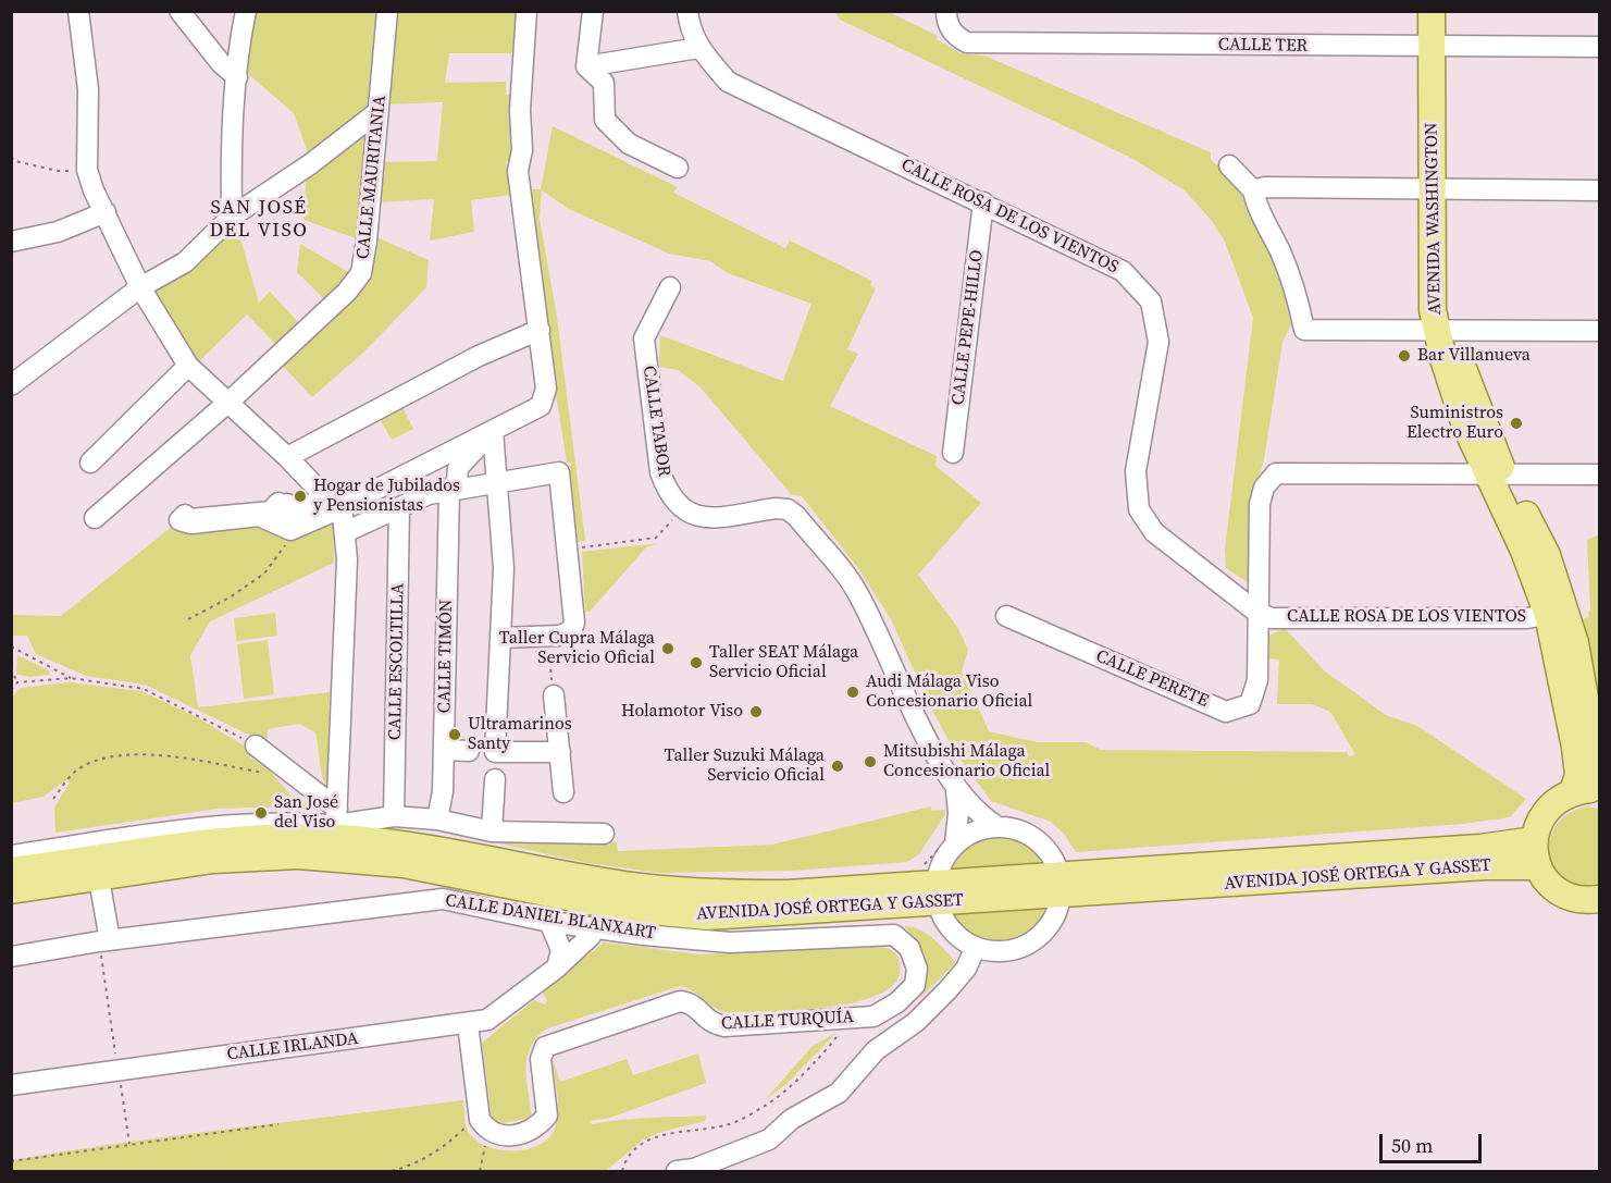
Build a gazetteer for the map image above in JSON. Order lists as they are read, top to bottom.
{
  "streets": {
    "main road": ["AVENIDA WASHINGTON", "AVENIDA JOSÉ ORTEGA Y GASSET"],
    "street": [
      "CALLE TER",
      "CALLE MAURITANIA",
      "CALLE ROSA DE LOS VIENTOS",
      "CALLE PEPE-HILLO",
      "CALLE TABOR",
      "CALLE TIMÓN",
      "CALLE ESCOLTILLA",
      "CALLE PERETE",
      "CALLE DANIEL BLANXART",
      "CALLE TURQUÍA",
      "CALLE IRLANDA"
    ]
  },
  "crossings": [
    ["CALLE TER", "AVENIDA WASHINGTON"],
    ["CALLE ROSA DE LOS VIENTOS", "AVENIDA WASHINGTON"],
    ["CALLE ROSA DE LOS VIENTOS", "CALLE PEPE-HILLO"],
    ["CALLE ROSA DE LOS VIENTOS", "CALLE PERETE"],
    ["CALLE DANIEL BLANXART", "CALLE TURQUÍA"]
  ],
  "districts": ["SAN JOSÉ DEL VISO"],
  "places": [
    "Bar Villanueva",
    "Suministros Electro Euro",
    "Hogar de Jubilados y Pensionistas",
    "Taller Cupra Málaga Servicio Oficial",
    "Taller SEAT Málaga Servicio Oficial",
    "Audi Málaga Viso Concesionario Oficial",
    "Holamotor Viso",
    "Ultramarinos Santy",
    "Mitsubishi Málaga Concesionario Oficial",
    "Taller Suzuki Málaga Servicio Oficial",
    "San José del Viso"
  ],
  "scale_bar": "50 m"
}
